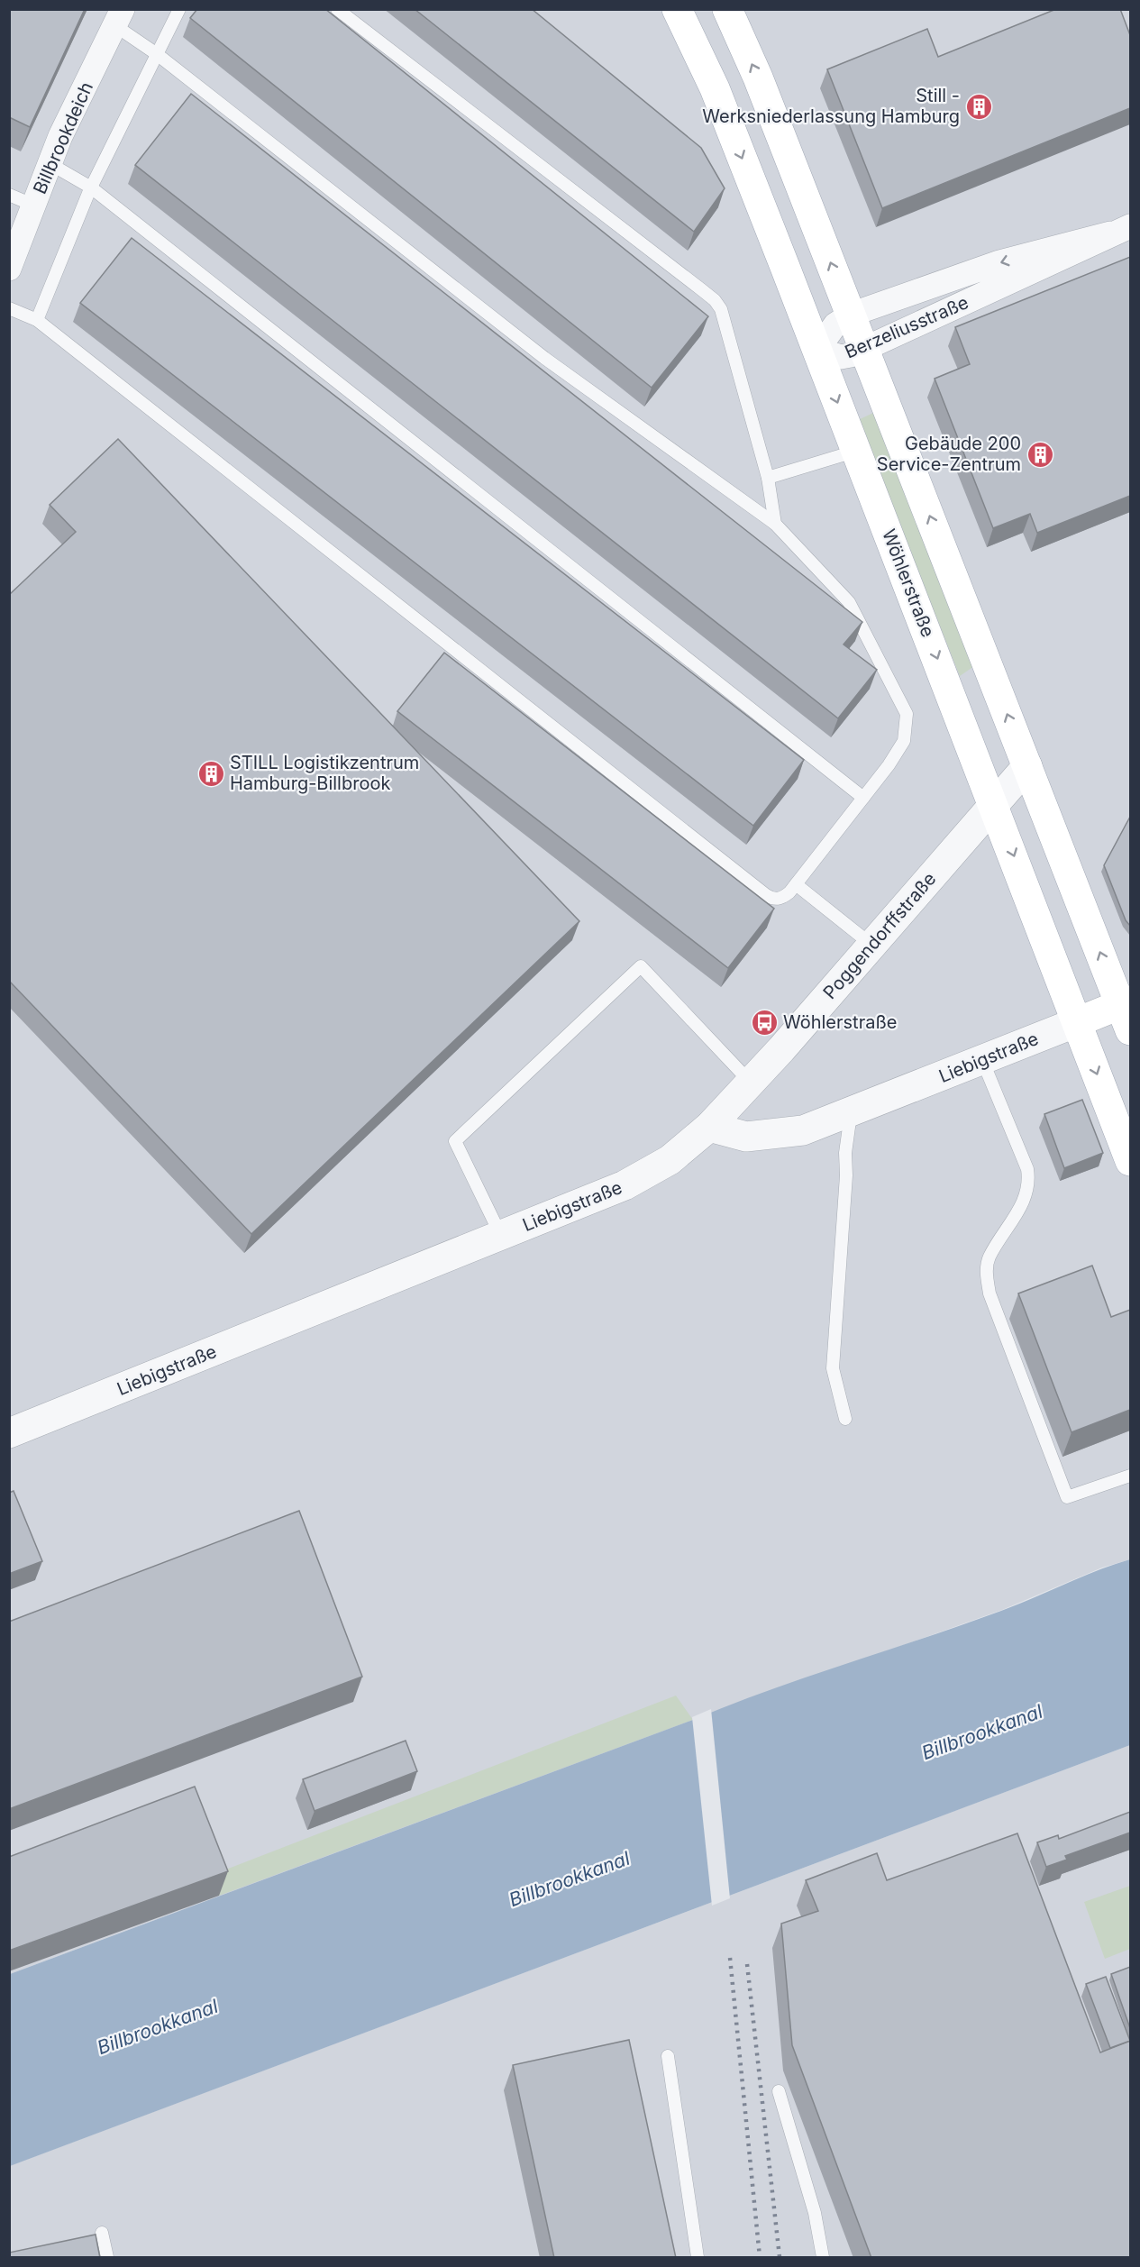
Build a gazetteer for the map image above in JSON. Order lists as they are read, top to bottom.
{
  "streets": {
    "main road": ["Wöhlerstraße", "Liebigstraße"],
    "street": ["Billbrookdeich", "Berzeliusstraße", "Poggendorffstraße"]
  },
  "crossings": [
    ["Berzeliusstraße", "Wöhlerstraße"],
    ["Wöhlerstraße", "Poggendorffstraße"],
    ["Wöhlerstraße", "Liebigstraße"],
    ["Poggendorffstraße", "Liebigstraße"]
  ],
  "water": ["Billbrookkanal"],
  "places": {
    "building": ["Still - Werksniederlassung Hamburg", "Gebäude 200 Service-Zentrum", "STILL Logistikzentrum Hamburg-Billbrook"],
    "bus stop": ["Wöhlerstraße"]
  }
}
